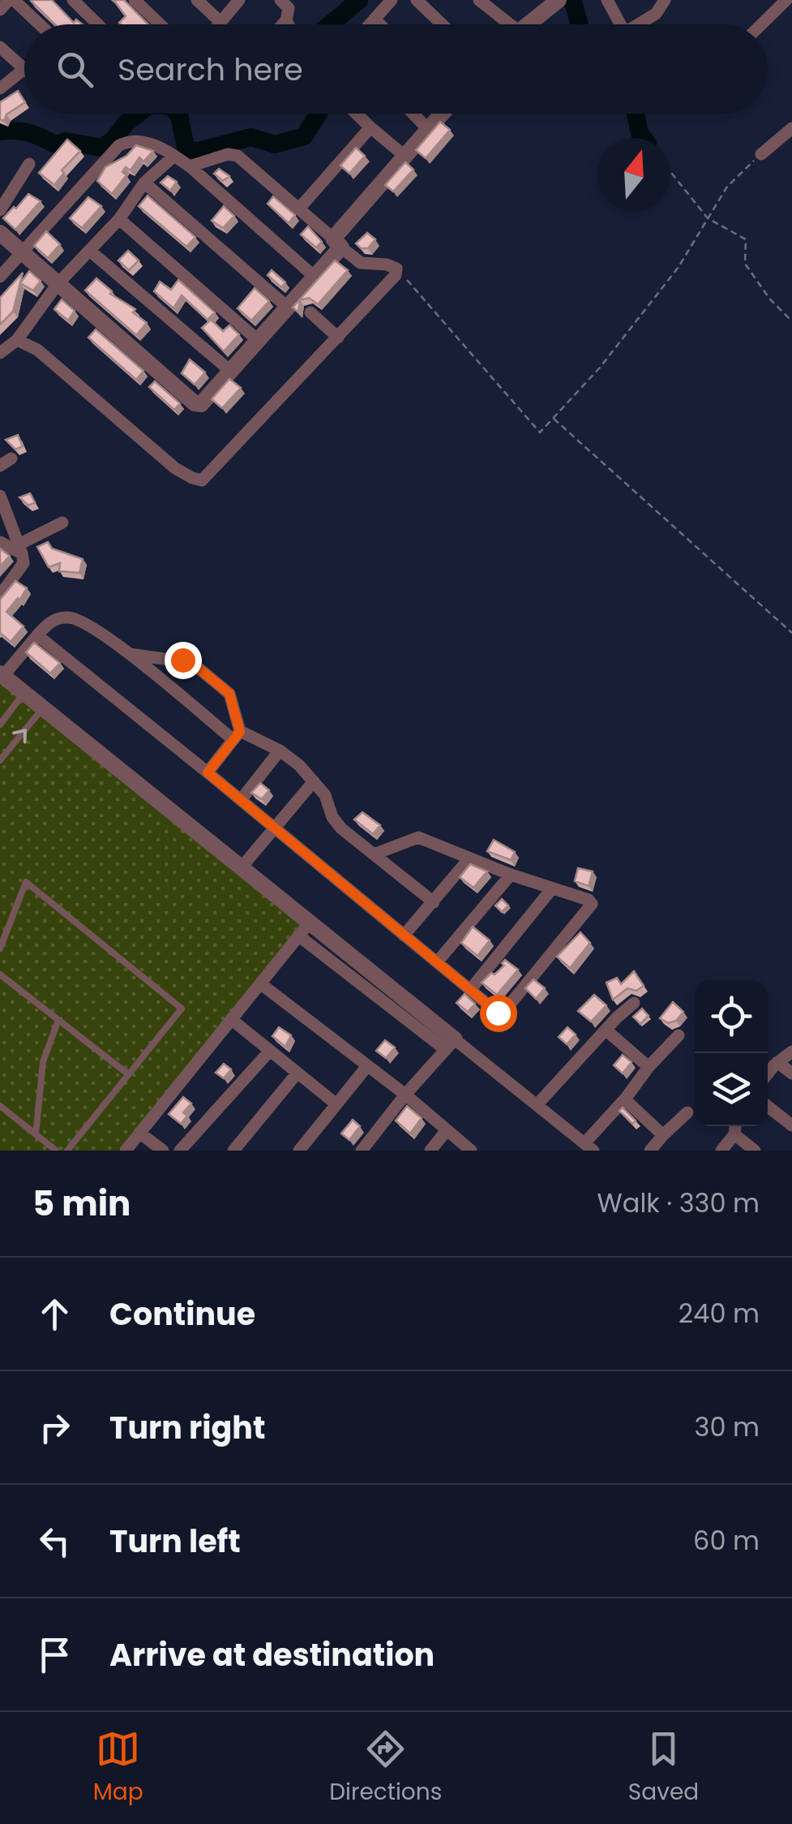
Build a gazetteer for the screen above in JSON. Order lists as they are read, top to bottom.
{
  "north": "top",
  "page": {
    "search": "Search here",
    "heading": ["5 min", "Walk · 330 m"],
    "list": [
      ["Continue", "240 m"],
      ["Turn right", "30 m"],
      ["Turn left", "60 m"],
      "Arrive at destination"
    ],
    "nav": ["Map", "Directions", "Saved"]
  }
}
